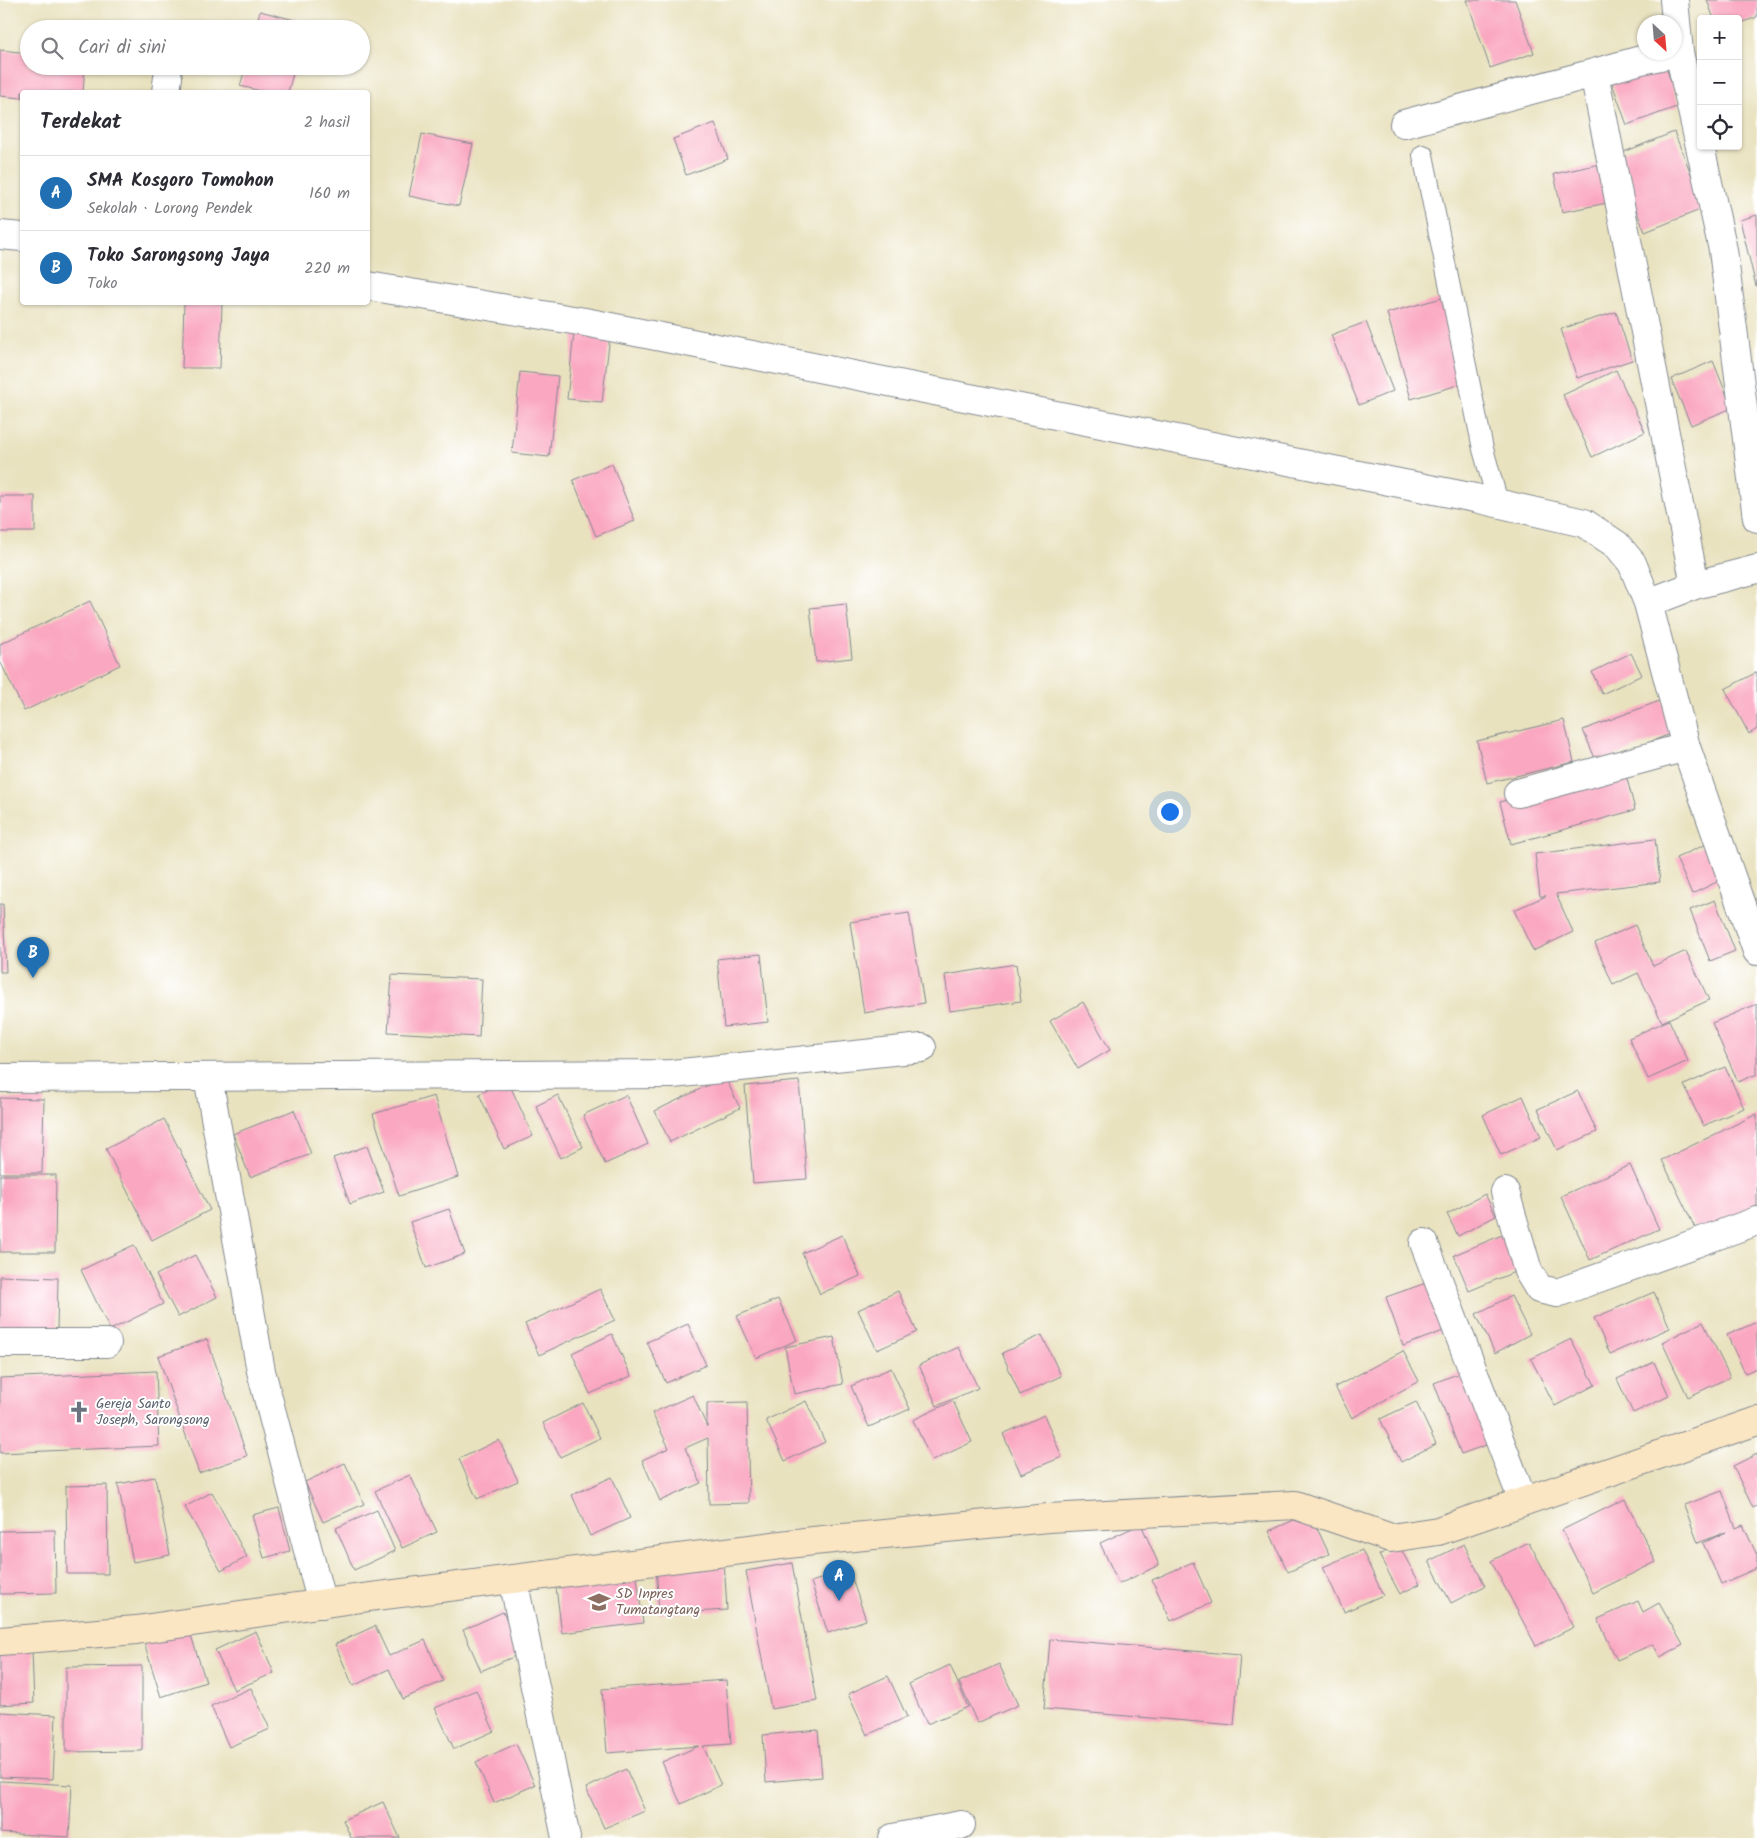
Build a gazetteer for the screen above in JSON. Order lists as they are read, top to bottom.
{
  "places": {
    "church": ["Gereja Santo Joseph, Sarongsong"],
    "school or university": ["SD Inpres Tumatangtang"]
  },
  "north": "bottom right",
  "page": {
    "map_buttons": ["+", "−"],
    "search": "Cari di sini",
    "heading": ["Terdekat", "2 hasil"],
    "list": [
      {
        "mark": "A",
        "name": "SMA Kosgoro Tomohon",
        "note": "Sekolah · Lorong Pendek",
        "value": "160 m"
      },
      {
        "mark": "B",
        "name": "Toko Sarongsong Jaya",
        "note": "Toko",
        "value": "220 m"
      }
    ],
    "pins": ["B", "A"]
  }
}
